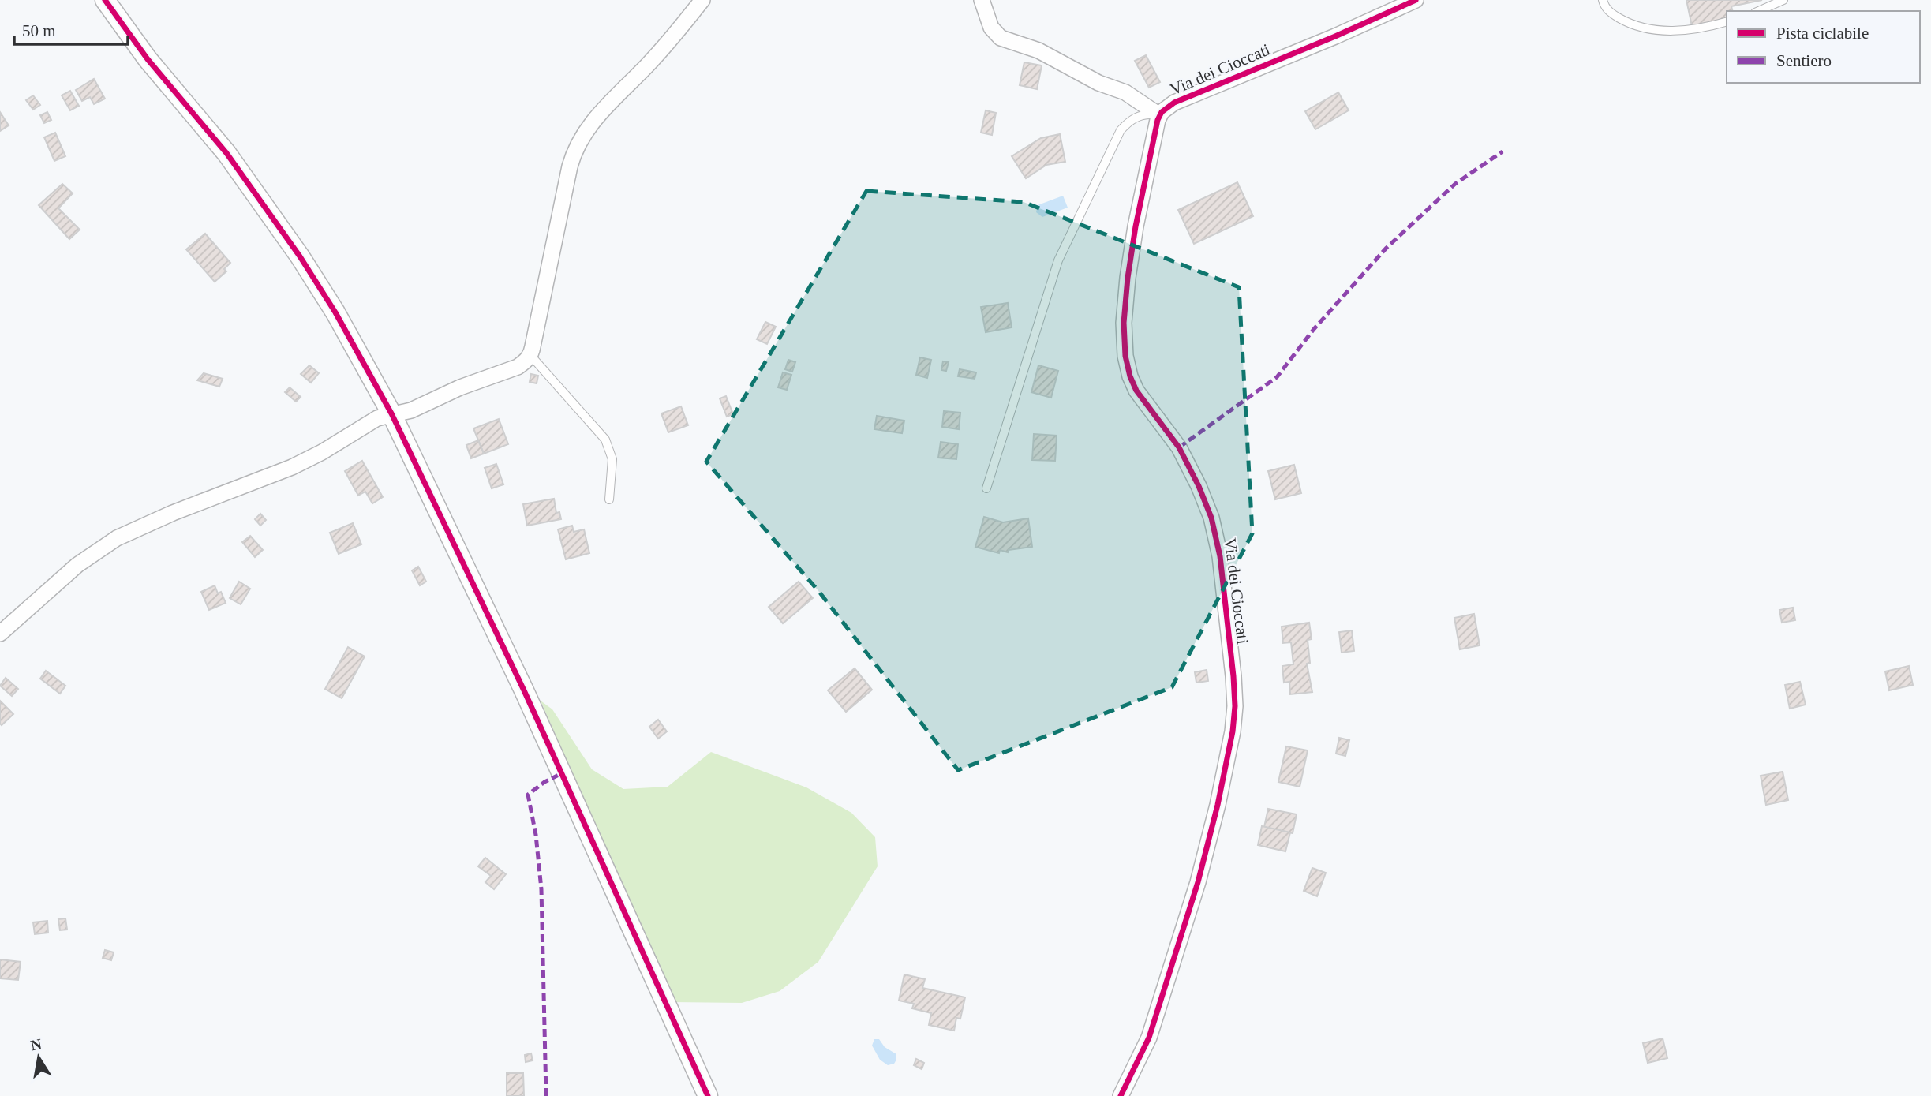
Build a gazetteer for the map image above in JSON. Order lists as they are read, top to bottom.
{
  "streets": {
    "street": ["Via dei Cioccati"]
  },
  "legend": ["Pista ciclabile", "Sentiero"],
  "scale_bar": "50 m",
  "north": "top"
}
